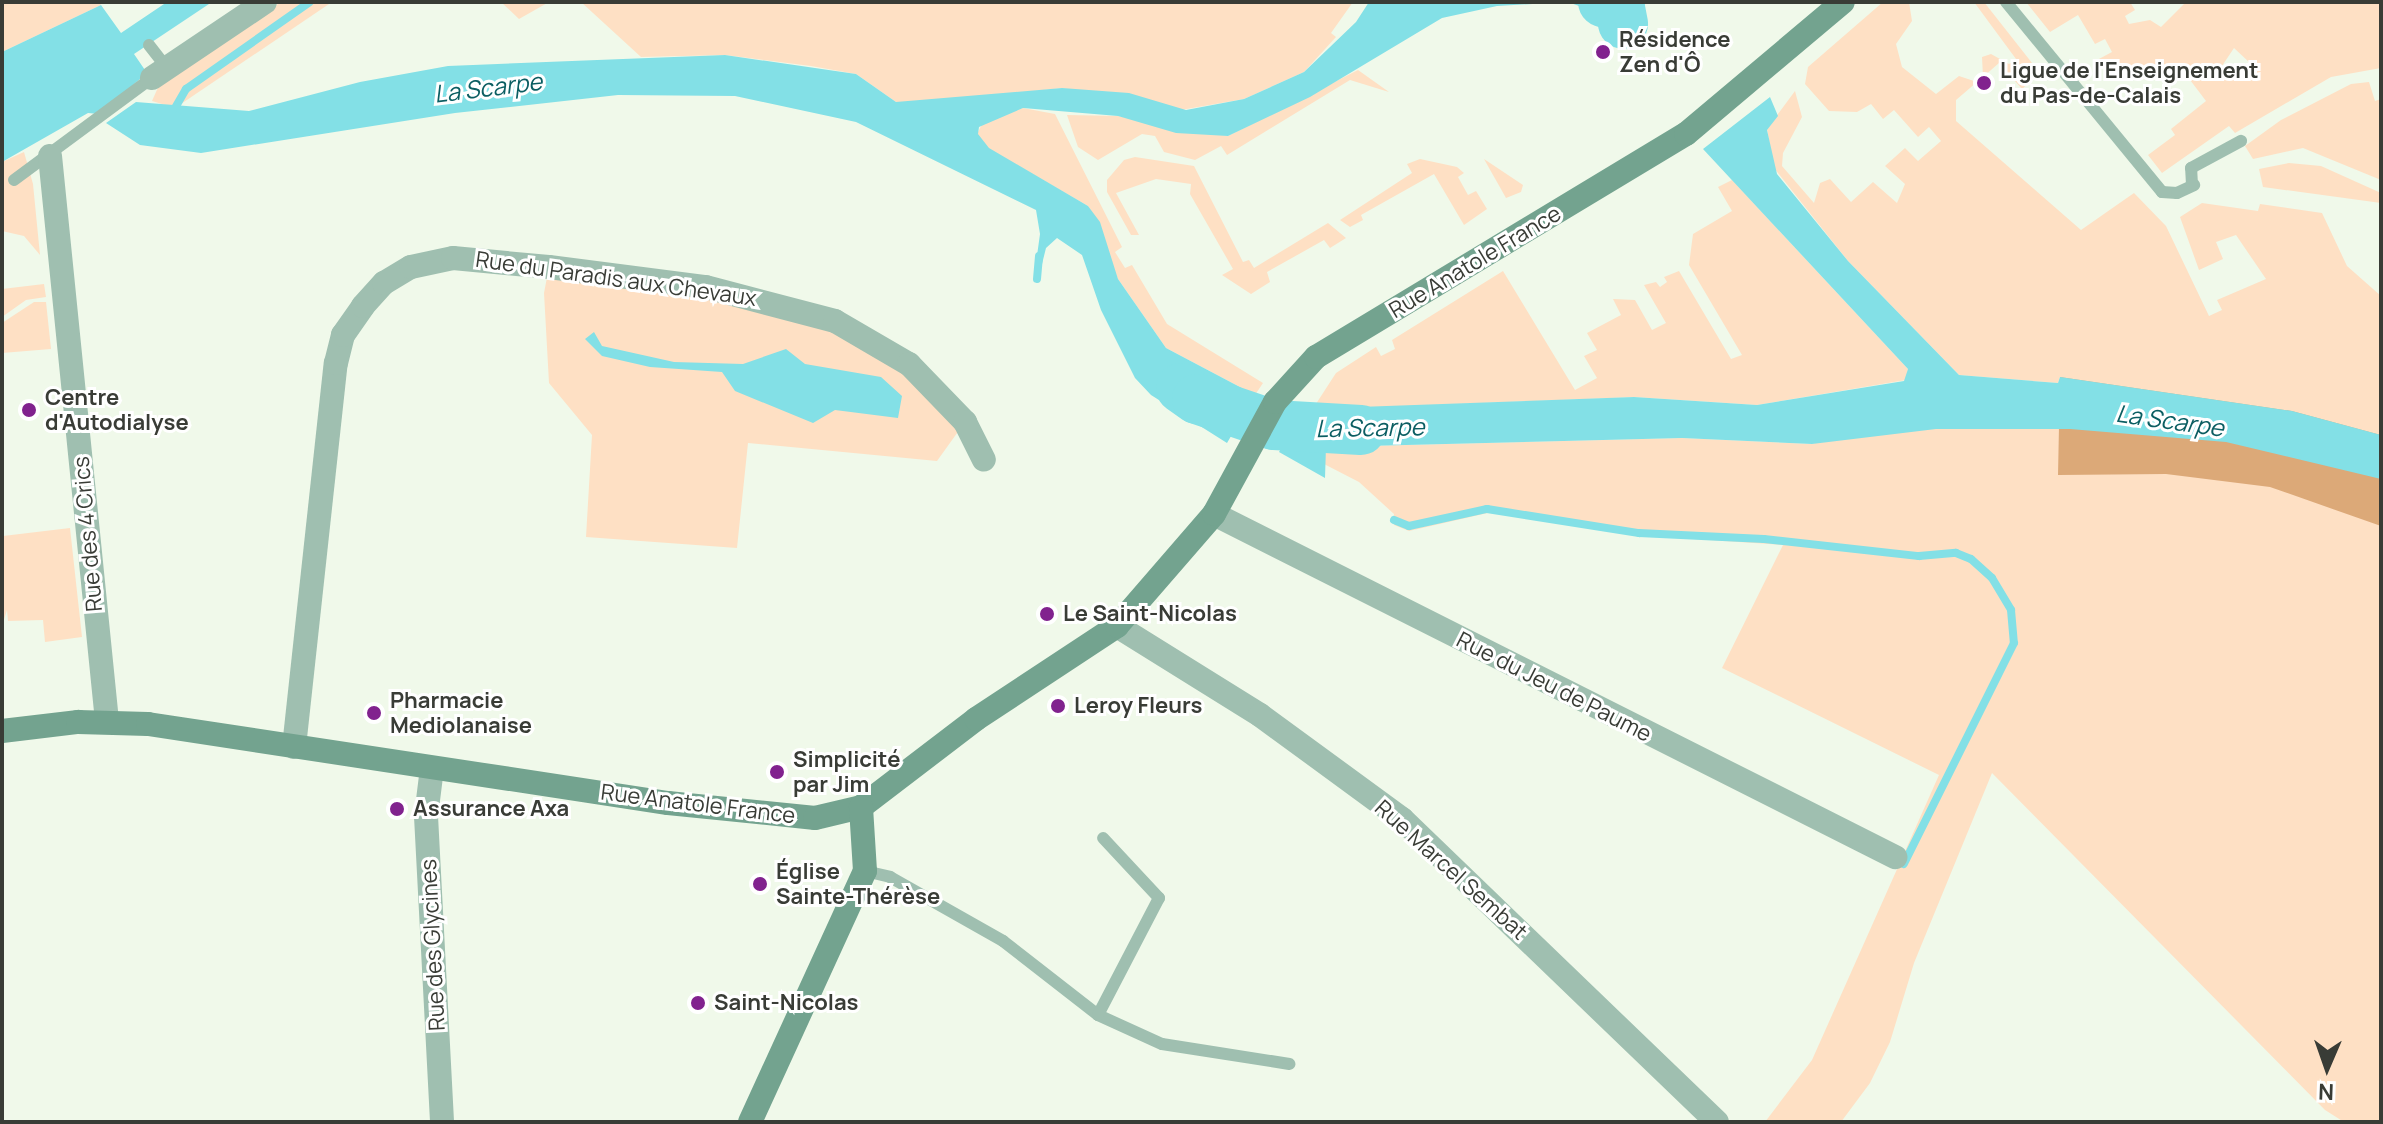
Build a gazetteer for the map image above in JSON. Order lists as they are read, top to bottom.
{
  "streets": {
    "main road": ["Rue Anatole France"],
    "street": [
      "Rue du Paradis aux Chevaux",
      "Rue des 4 Crics",
      "Rue du Jeu de Paume",
      "Rue Marcel Sembat",
      "Rue des Glycines"
    ]
  },
  "crossings": [
    ["Rue Anatole France", "Rue du Paradis aux Chevaux"],
    ["Rue Anatole France", "Rue des 4 Crics"],
    ["Rue Anatole France", "Rue du Jeu de Paume"],
    ["Rue Anatole France", "Rue Marcel Sembat"],
    ["Rue Anatole France", "Rue des Glycines"]
  ],
  "water": ["La Scarpe"],
  "places": [
    "Résidence Zen d'Ô",
    "Ligue de l'Enseignement du Pas-de-Calais",
    "Centre d'Autodialyse",
    "Le Saint-Nicolas",
    "Leroy Fleurs",
    "Pharmacie Mediolanaise",
    "Simplicité par Jim",
    "Assurance Axa",
    "Église Sainte-Thérèse",
    "Saint-Nicolas"
  ],
  "north": "bottom"
}
